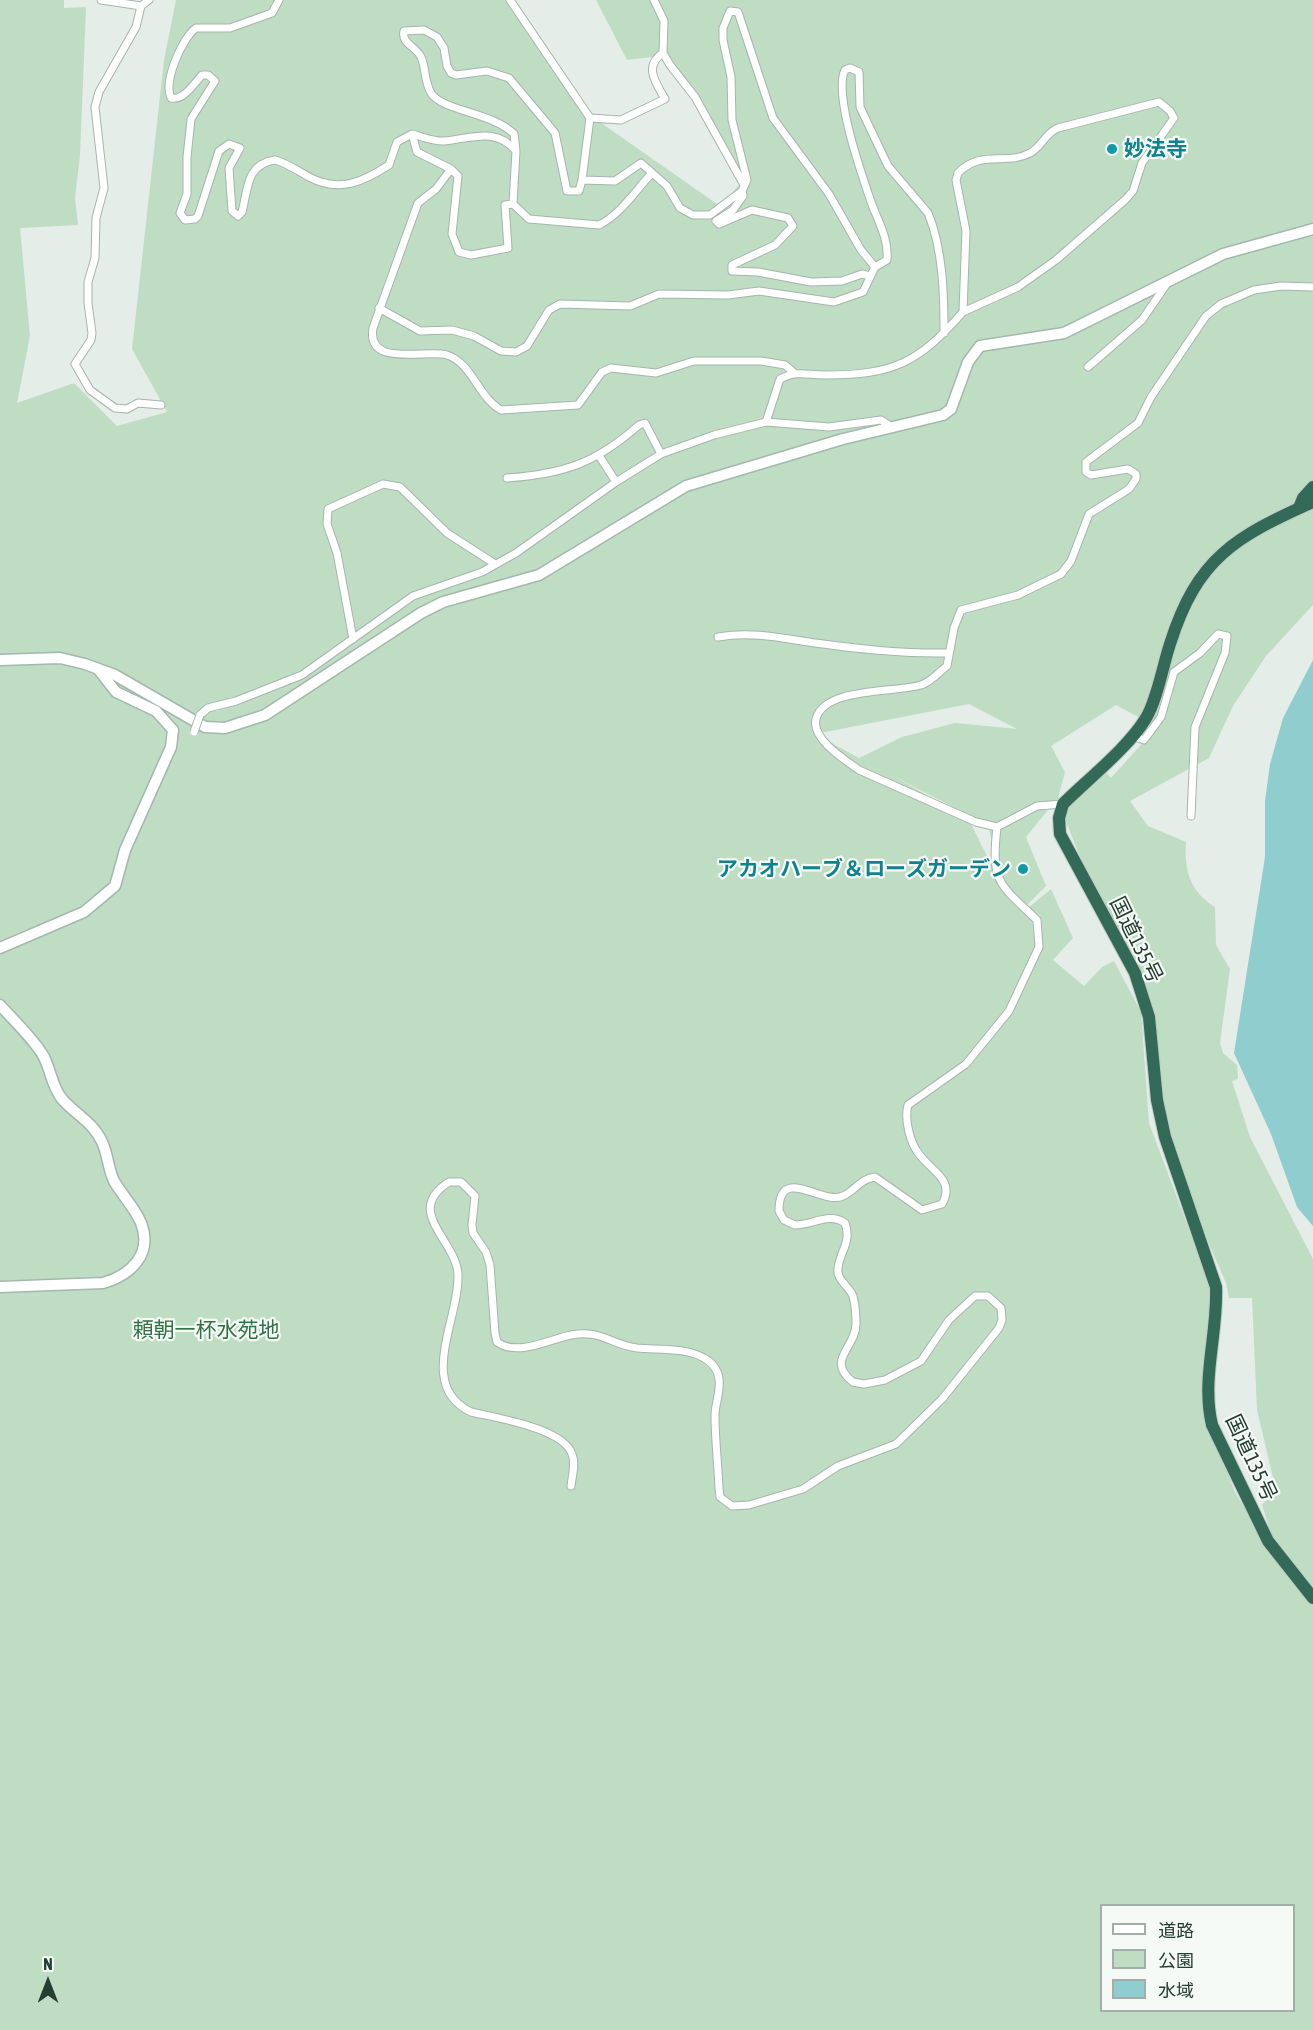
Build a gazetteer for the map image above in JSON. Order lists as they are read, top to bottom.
{
  "streets": {
    "highway": ["国道135号"]
  },
  "parks": ["頼朝一杯水苑地"],
  "places": ["妙法寺", "アカオハーブ＆ローズガーデン"],
  "legend": ["道路", "公園", "水域"],
  "north": "top"
}
